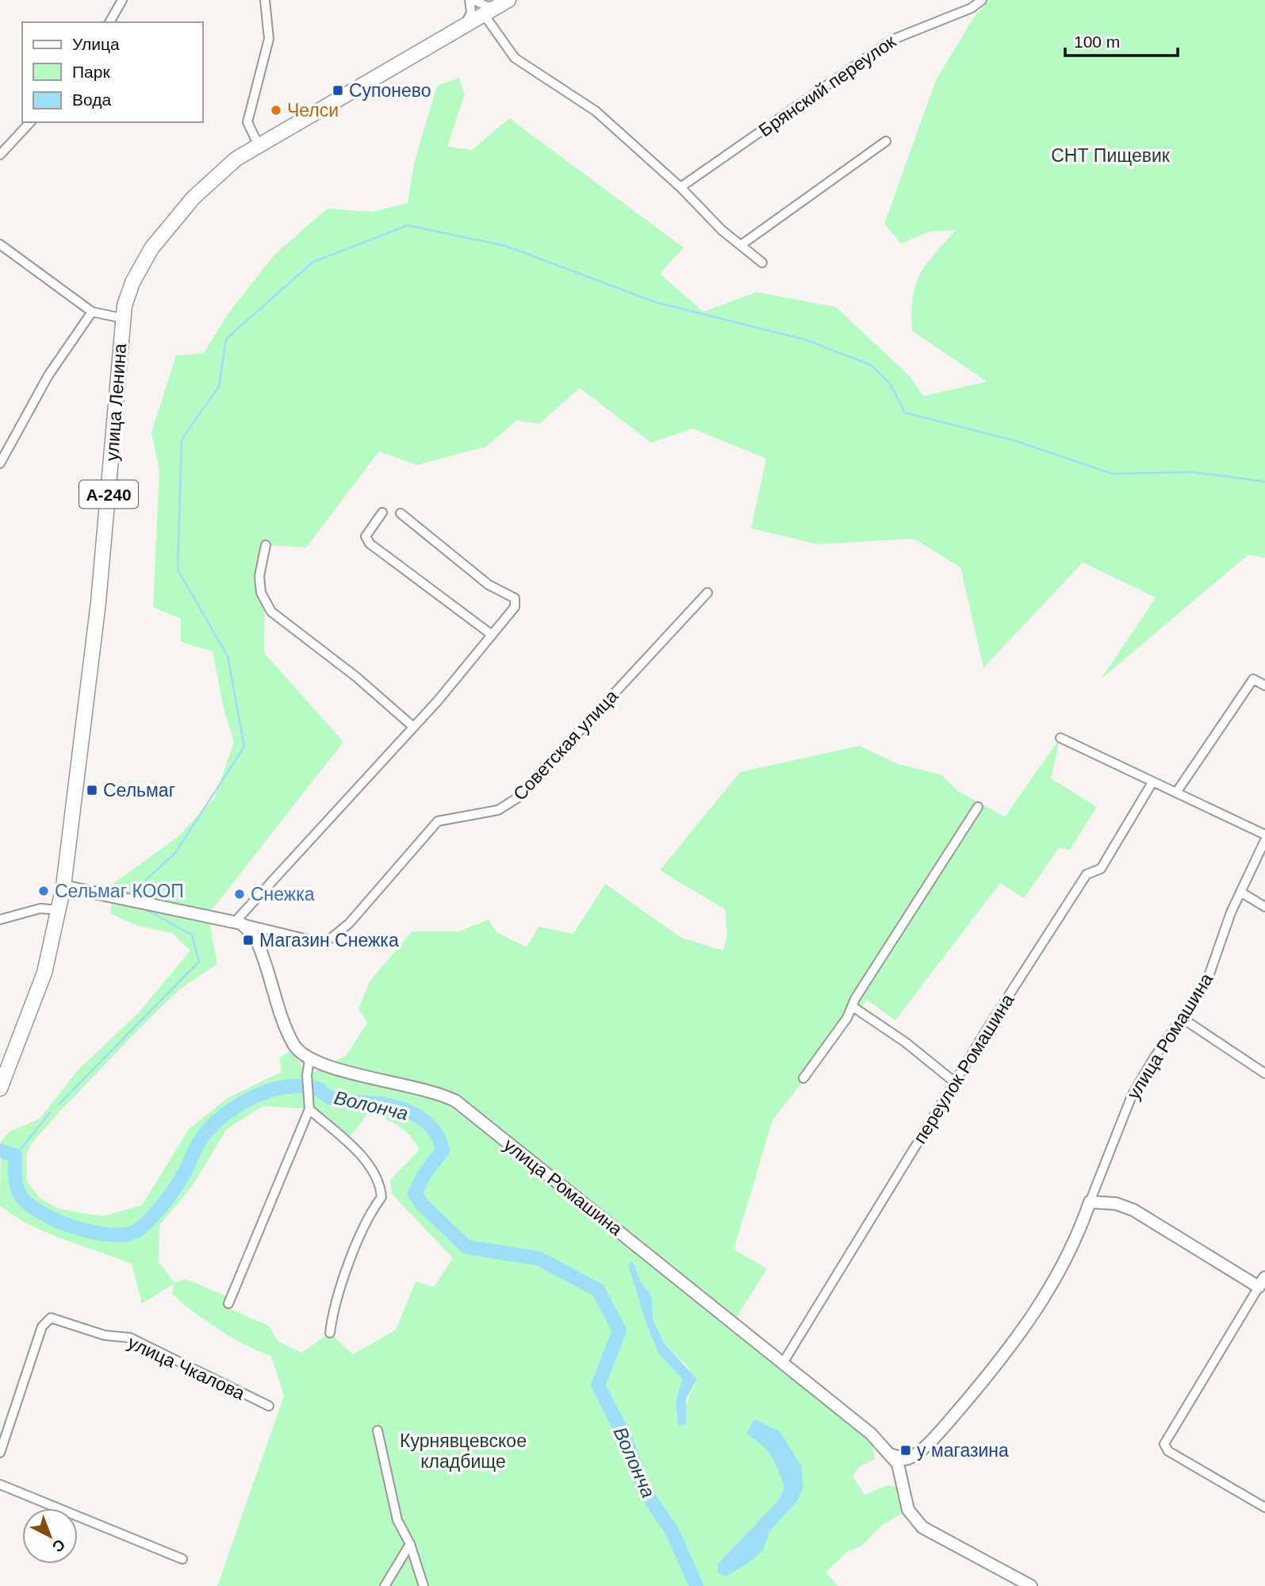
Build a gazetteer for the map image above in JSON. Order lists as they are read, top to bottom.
{
  "streets": {
    "main road": ["улица Ленина", "А-240"],
    "street": [
      "Брянский переулок",
      "Советская улица",
      "улица Ромашина",
      "переулок Ромашина",
      "улица Чкалова"
    ]
  },
  "crossings": [
    ["улица Ромашина", "переулок Ромашина"]
  ],
  "water": ["Волонча"],
  "parks": ["СНТ Пищевик", "Курнявцевское кладбище"],
  "places": {
    "transit": [
      "Супонево",
      "Сельмаг",
      "Магазин Снежка",
      "у магазина"
    ],
    "other": ["Челси", "Сельмаг КООП", "Снежка"]
  },
  "legend": ["Улица", "Парк", "Вода"],
  "scale_bar": "100 m",
  "north": "bottom right"
}
